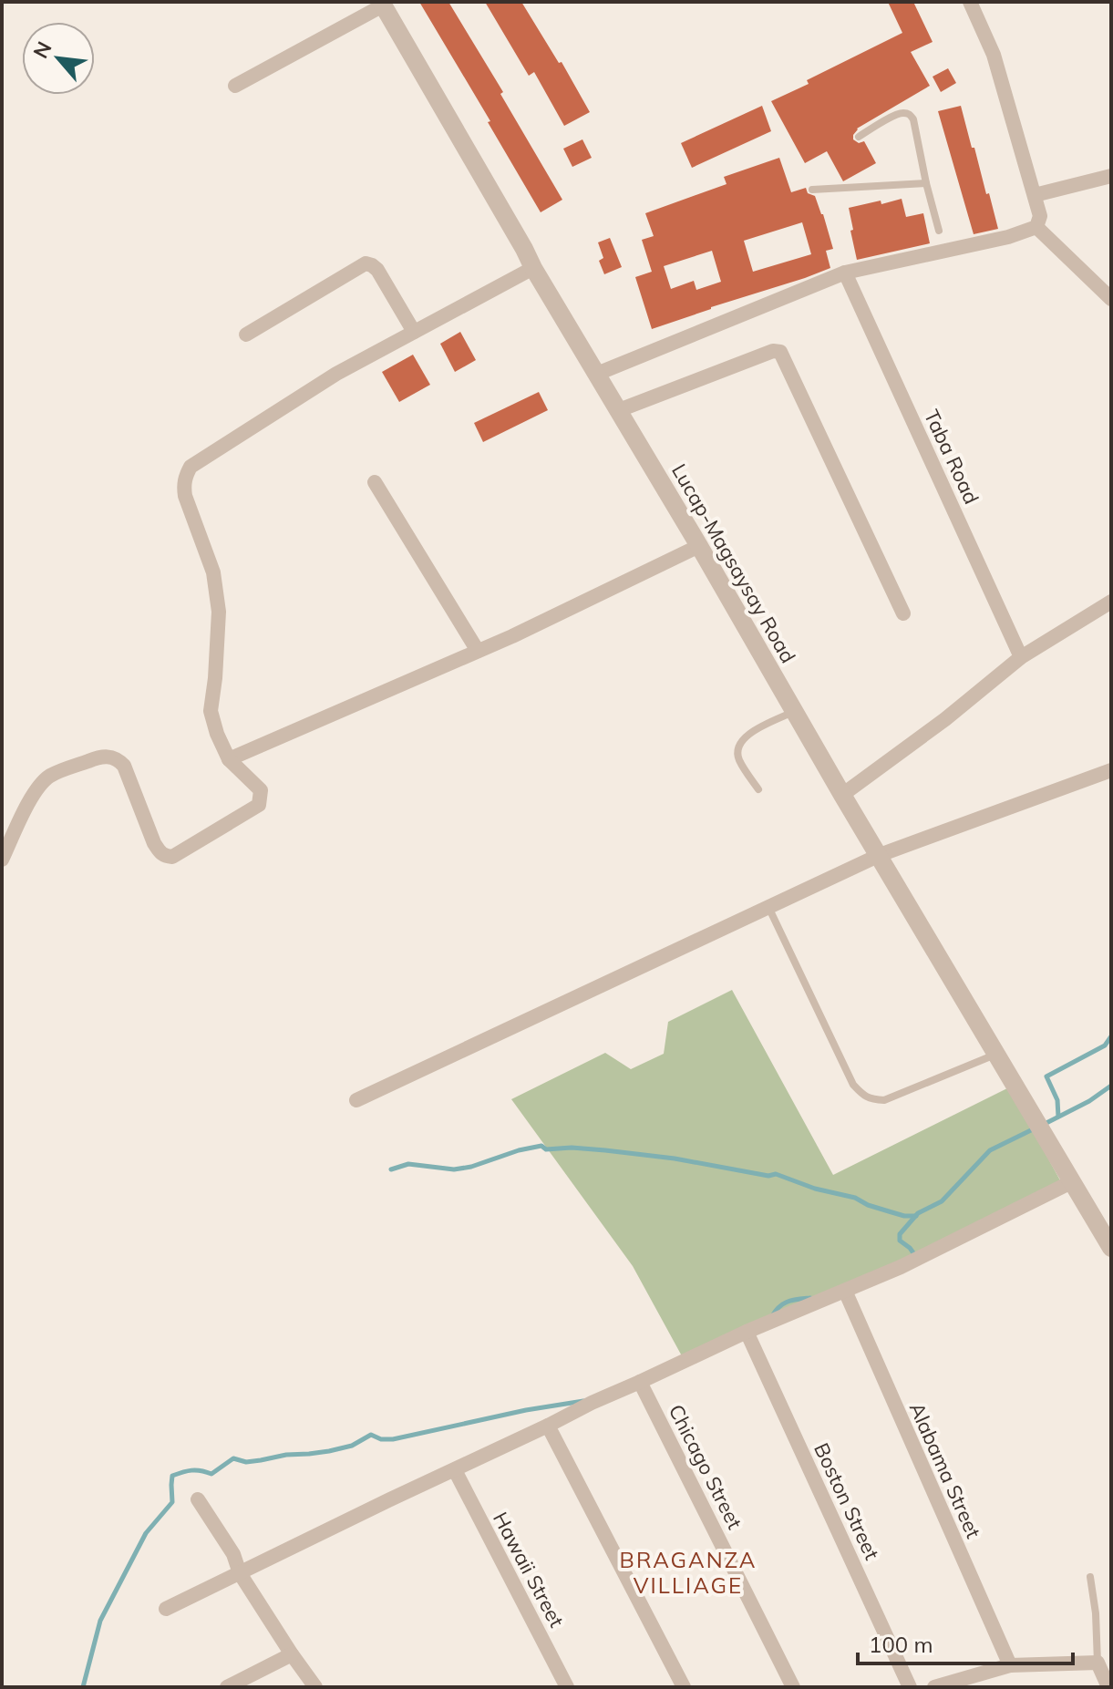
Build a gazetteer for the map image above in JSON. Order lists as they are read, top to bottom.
{
  "streets": {
    "street": [
      "Taba Road",
      "Lucap-Magsaysay Road",
      "Chicago Street",
      "Alabama Street",
      "Boston Street",
      "Hawaii Street"
    ]
  },
  "districts": ["BRAGANZA VILLIAGE"],
  "scale_bar": "100 m",
  "north": "top left"
}
